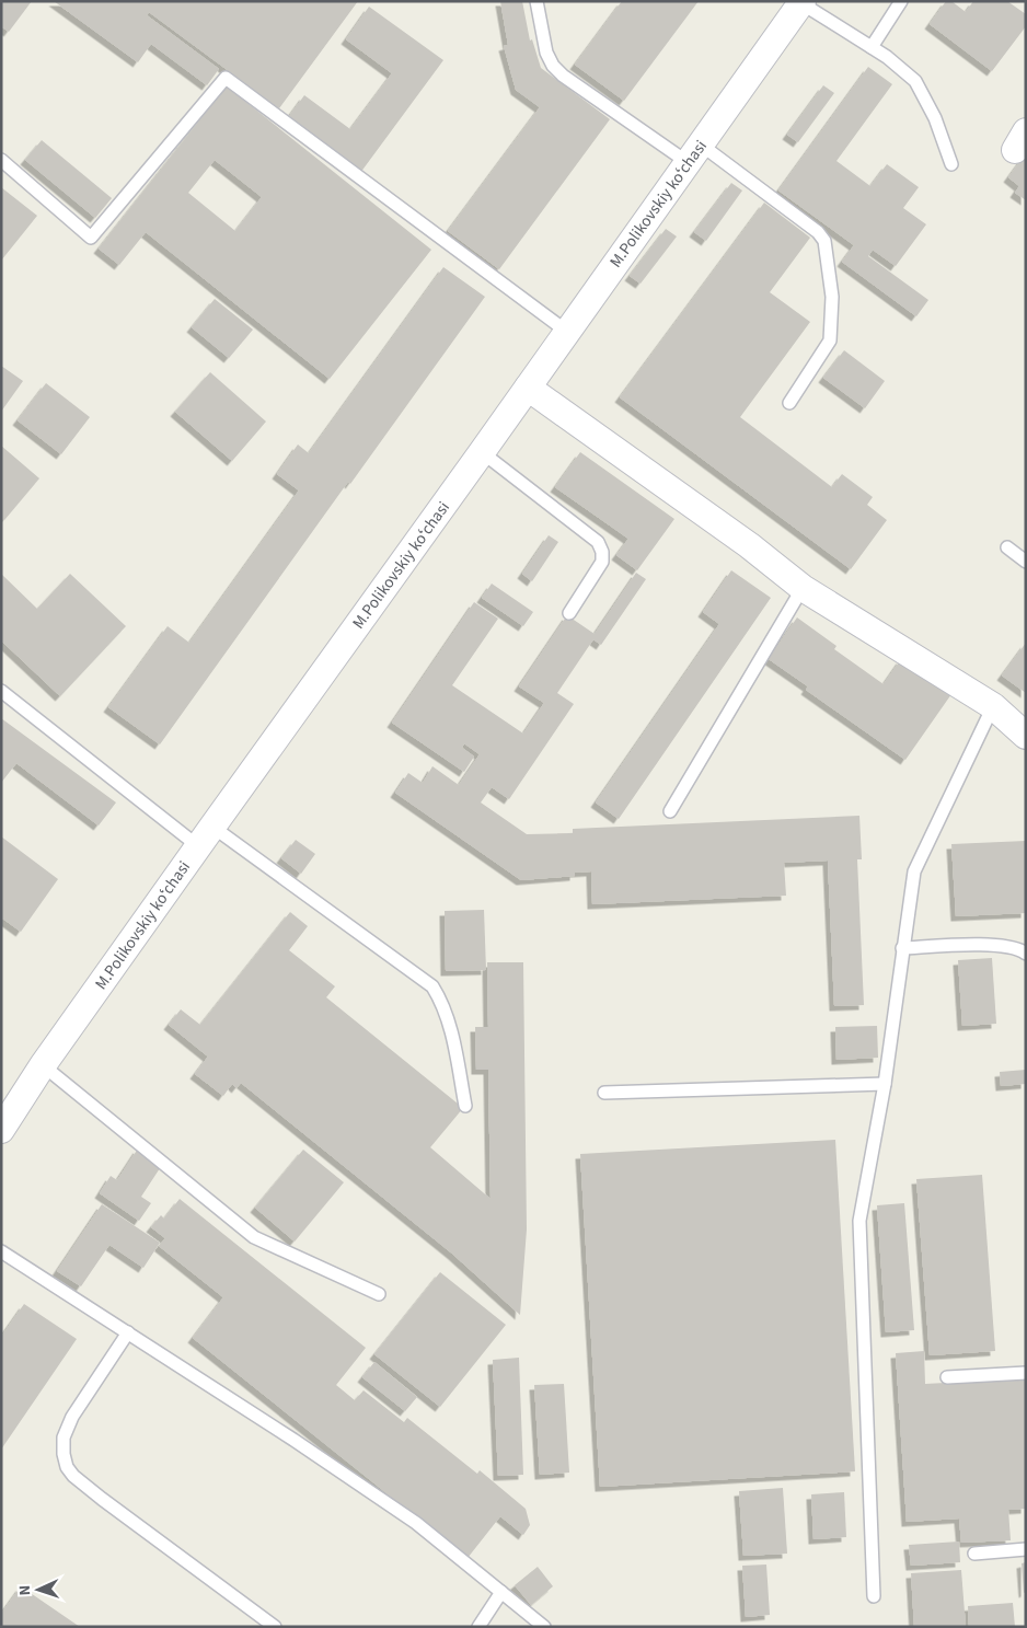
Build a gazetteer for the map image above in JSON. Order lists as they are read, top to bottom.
{
  "streets": {
    "street": ["M.Polikovskiy koʻchasi"]
  },
  "north": "left"
}
